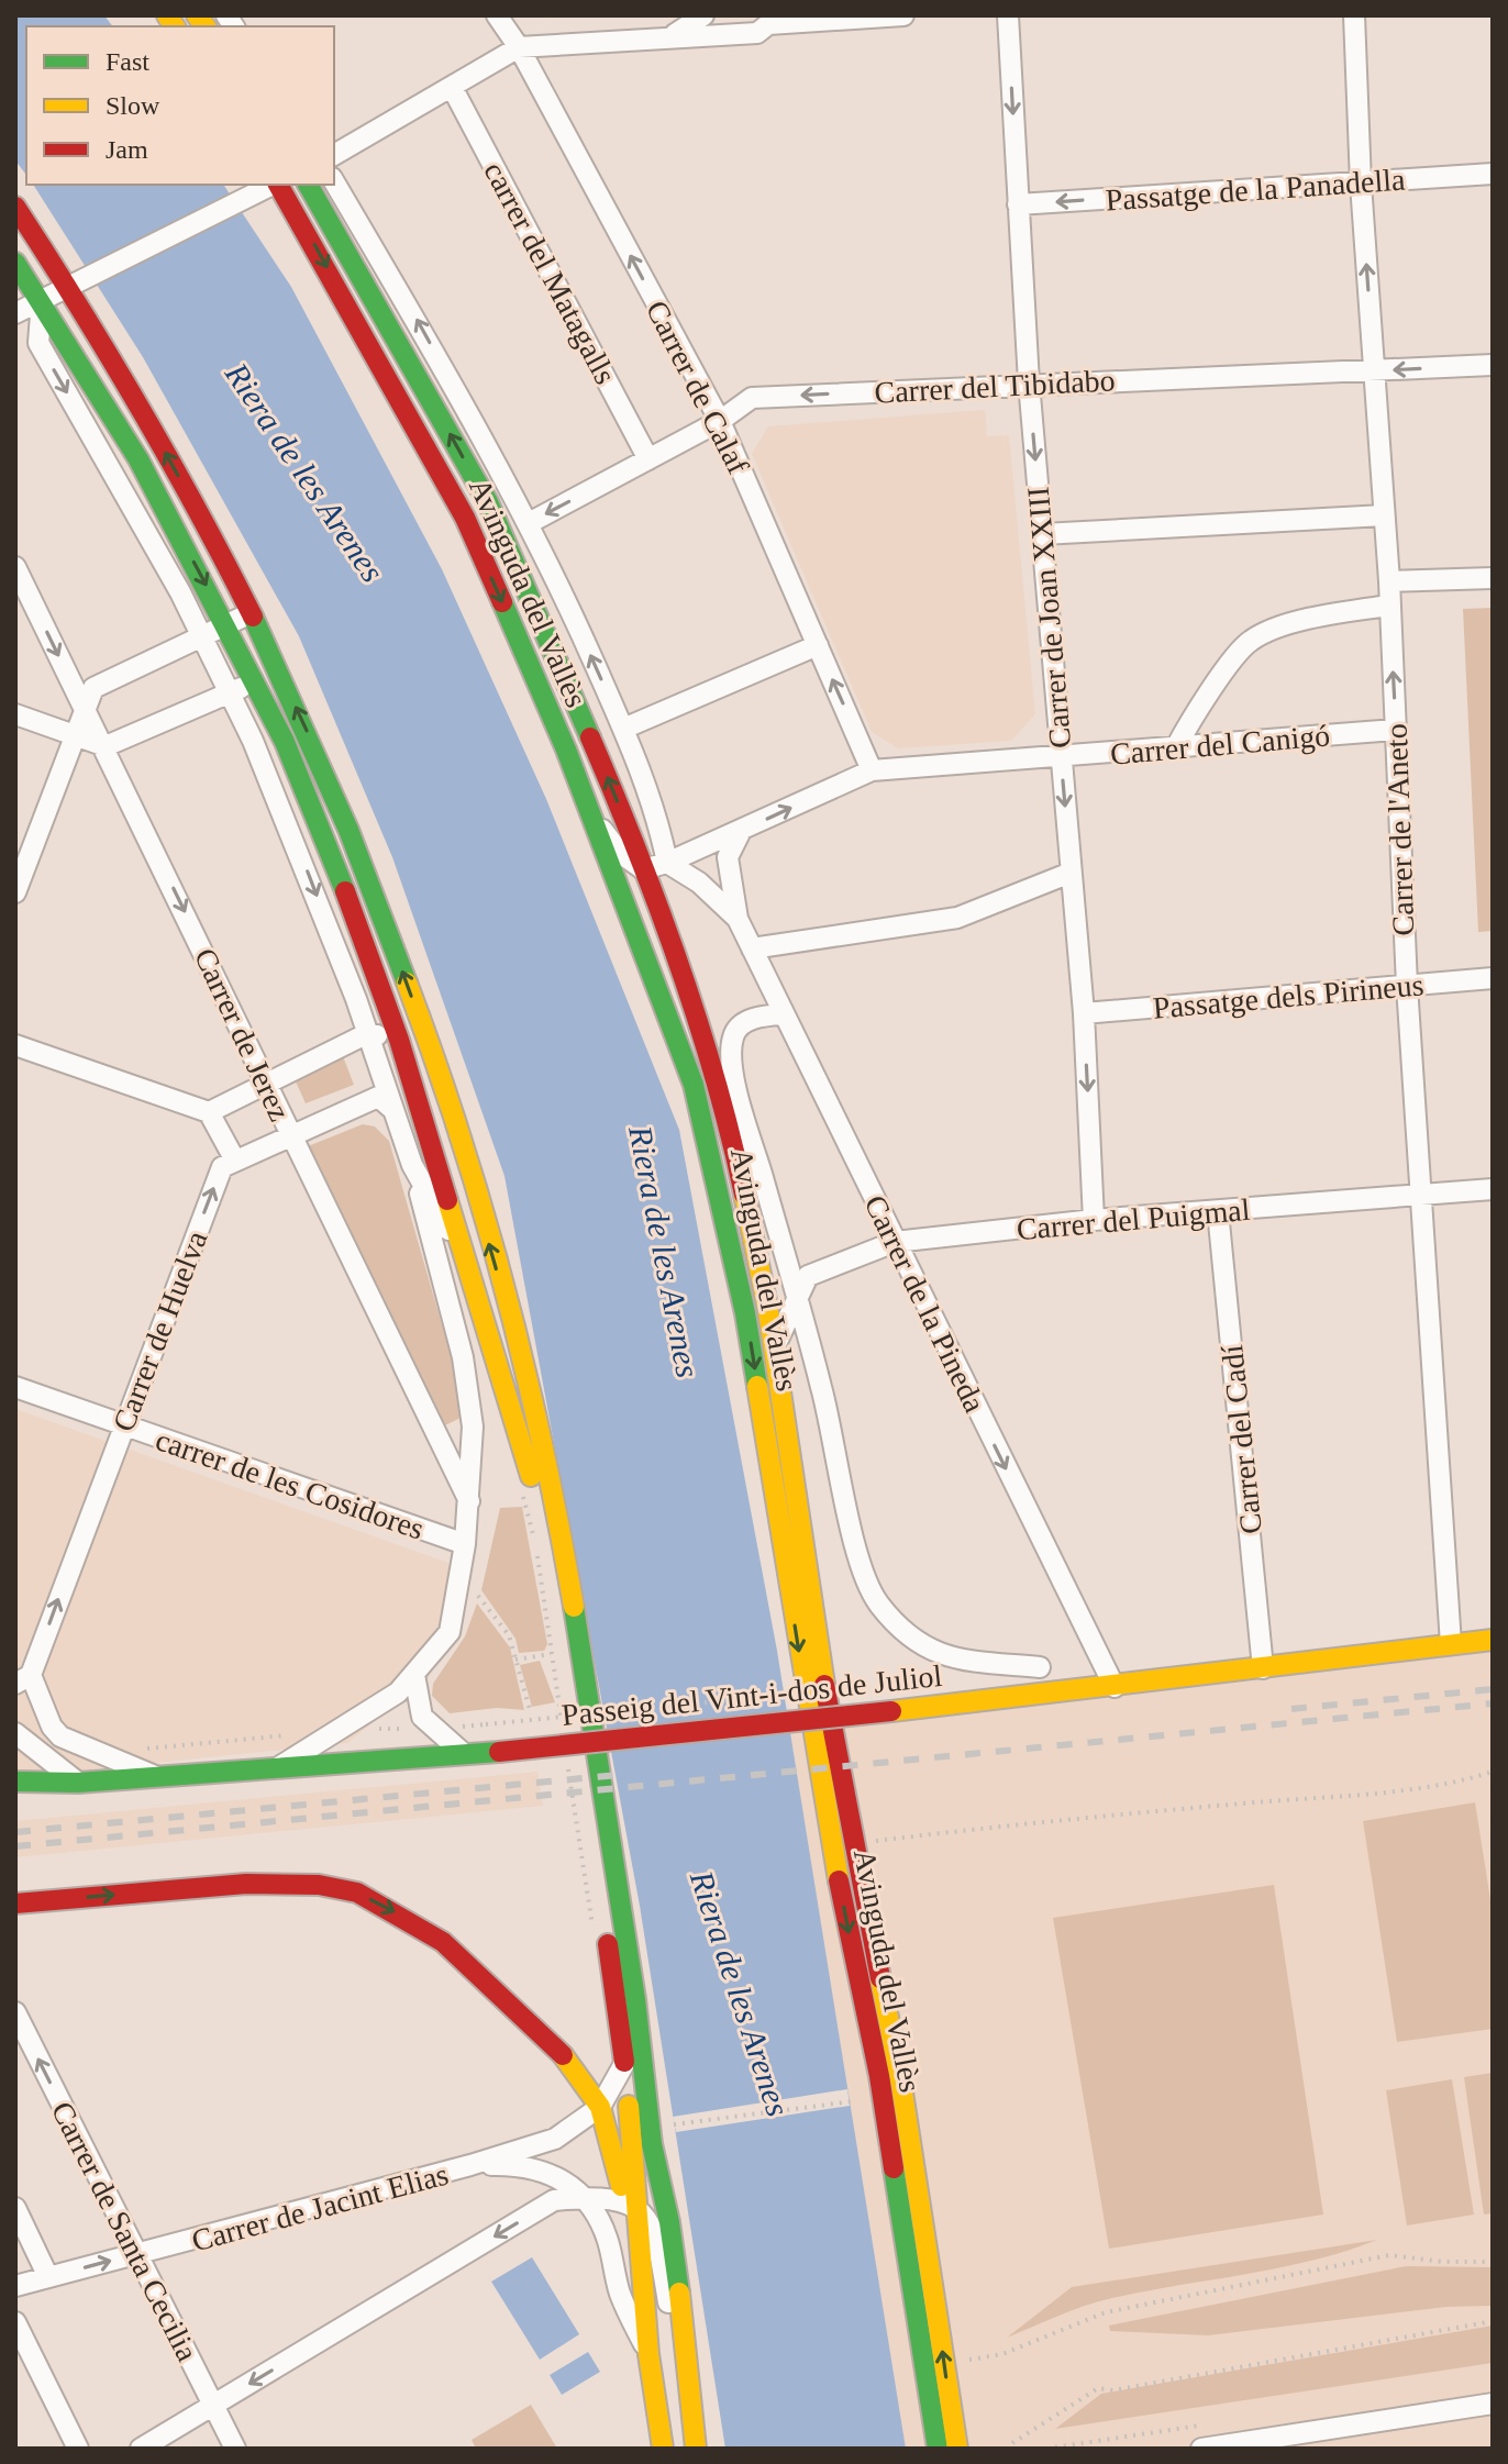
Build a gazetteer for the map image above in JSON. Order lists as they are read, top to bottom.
{
  "streets": {
    "main road": ["Avinguda del Vallès", "Passeig del Vint-i-dos de Juliol"],
    "street": [
      "Passatge de la Panadella",
      "carrer del Matagalls",
      "Carrer del Tibidabo",
      "Carrer de Calaf",
      "Carrer de Joan XXIII",
      "Carrer del Canigó",
      "Carrer de l'Aneto",
      "Passatge dels Pirineus",
      "Carrer de Jerez",
      "Carrer del Puigmal",
      "Carrer de la Pineda",
      "Carrer de Huelva",
      "Carrer del Cadí",
      "carrer de les Cosidores",
      "Carrer de Jacint Elias",
      "Carrer de Santa Cecilia"
    ]
  },
  "crossings": [
    ["Passatge de la Panadella", "Carrer de Joan XXIII"],
    ["Passatge de la Panadella", "Carrer de l'Aneto"],
    ["carrer del Matagalls", "Carrer del Tibidabo"],
    ["Carrer del Tibidabo", "Carrer de Calaf"],
    ["Carrer del Tibidabo", "Avinguda del Vallès"],
    ["Carrer del Tibidabo", "Carrer de Joan XXIII"],
    ["Carrer del Tibidabo", "Carrer de l'Aneto"],
    ["Carrer de Calaf", "Carrer del Canigó"],
    ["Avinguda del Vallès", "Carrer del Canigó"],
    ["Avinguda del Vallès", "Carrer del Puigmal"],
    ["Avinguda del Vallès", "Carrer de la Pineda"],
    ["Carrer de Joan XXIII", "Carrer del Canigó"],
    ["Carrer de Joan XXIII", "Passatge dels Pirineus"],
    ["Carrer de Joan XXIII", "Carrer del Puigmal"],
    ["Carrer del Canigó", "Carrer de l'Aneto"],
    ["Carrer del Canigó", "Carrer de la Pineda"],
    ["Carrer de l'Aneto", "Passatge dels Pirineus"],
    ["Carrer de l'Aneto", "Carrer del Puigmal"],
    ["Carrer de l'Aneto", "Passeig del Vint-i-dos de Juliol"],
    ["Carrer del Puigmal", "Carrer de la Pineda"],
    ["Carrer del Puigmal", "Carrer del Cadí"],
    ["Carrer de la Pineda", "Passeig del Vint-i-dos de Juliol"],
    ["Carrer de Huelva", "carrer de les Cosidores"],
    ["Carrer de Huelva", "Passeig del Vint-i-dos de Juliol"],
    ["Carrer del Cadí", "Passeig del Vint-i-dos de Juliol"],
    ["Carrer de Jacint Elias", "Carrer de Santa Cecilia"]
  ],
  "one_way": [
    "Passatge de la Panadella",
    "Carrer del Tibidabo",
    "Carrer de Calaf",
    "Carrer de Joan XXIII",
    "Carrer de la Pineda",
    "Carrer de Huelva",
    "Carrer de Santa Cecilia"
  ],
  "water": ["Riera de les Arenes"],
  "legend": ["Fast", "Slow", "Jam"]
}
